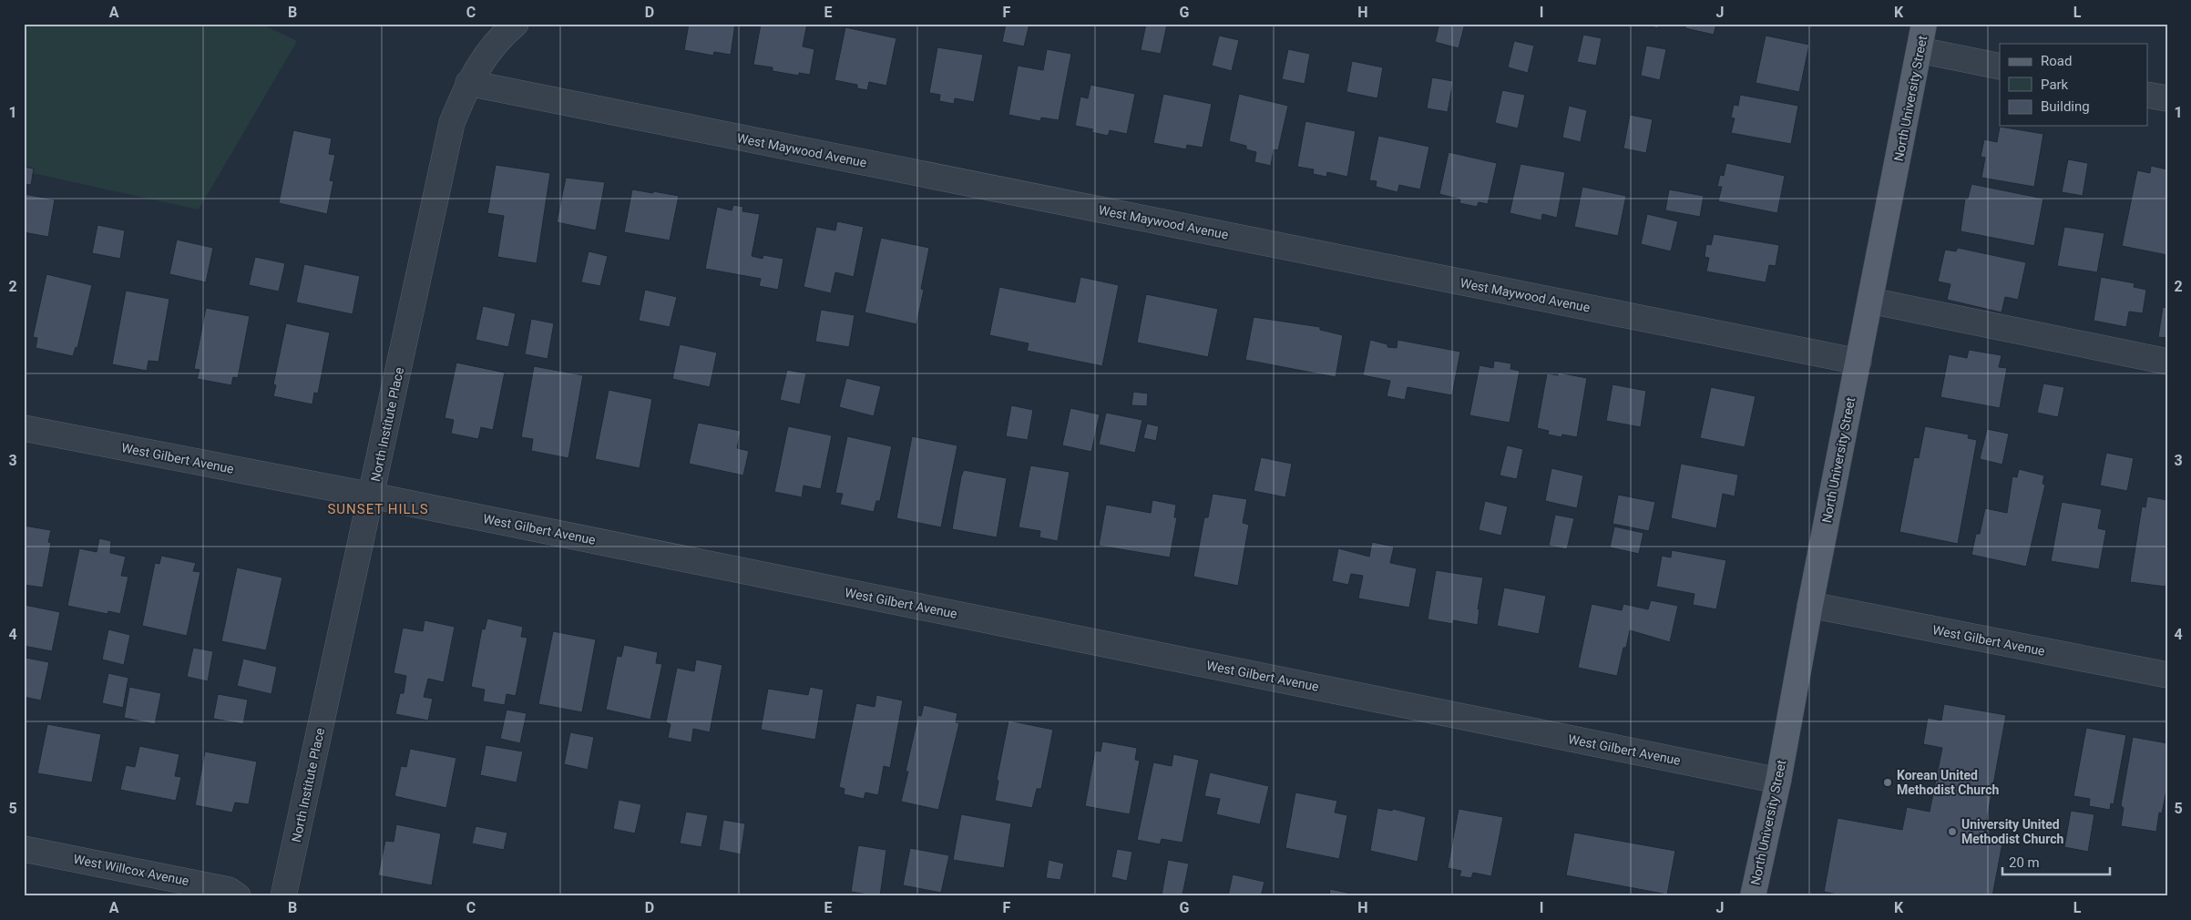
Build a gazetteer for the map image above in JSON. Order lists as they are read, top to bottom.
{
  "streets": {
    "main road": ["North University Street"],
    "street": [
      "West Maywood Avenue",
      "North Institute Place",
      "West Gilbert Avenue",
      "West Willcox Avenue"
    ]
  },
  "crossings": [
    ["North University Street", "West Maywood Avenue"],
    ["North University Street", "West Gilbert Avenue"],
    ["West Maywood Avenue", "North Institute Place"],
    ["North Institute Place", "West Gilbert Avenue"]
  ],
  "districts": ["SUNSET HILLS"],
  "places": ["Korean United Methodist Church", "University United Methodist Church"],
  "legend": ["Road", "Park", "Building"],
  "scale_bar": "20 m",
  "grid": {
    "columns": [
      "A",
      "B",
      "C",
      "D",
      "E",
      "F",
      "G",
      "H",
      "I",
      "J",
      "K",
      "L"
    ],
    "rows": [
      "1",
      "2",
      "3",
      "4",
      "5"
    ]
  }
}
